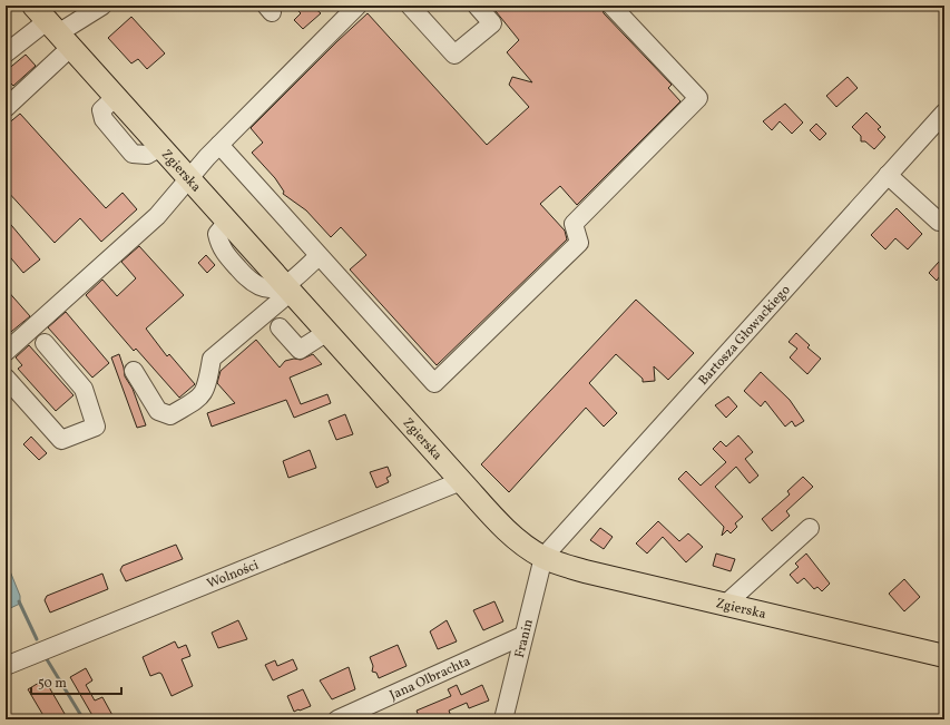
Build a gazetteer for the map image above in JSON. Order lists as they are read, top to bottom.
{
  "streets": {
    "main road": ["Zgierska"],
    "street": [
      "Bartosza Głowackiego",
      "Wolności",
      "Franin",
      "Jana Olbrachta"
    ]
  },
  "crossings": [
    ["Zgierska", "Bartosza Głowackiego"],
    ["Zgierska", "Wolności"],
    ["Zgierska", "Franin"],
    ["Bartosza Głowackiego", "Franin"],
    ["Franin", "Jana Olbrachta"]
  ],
  "scale_bar": "50 m"
}
